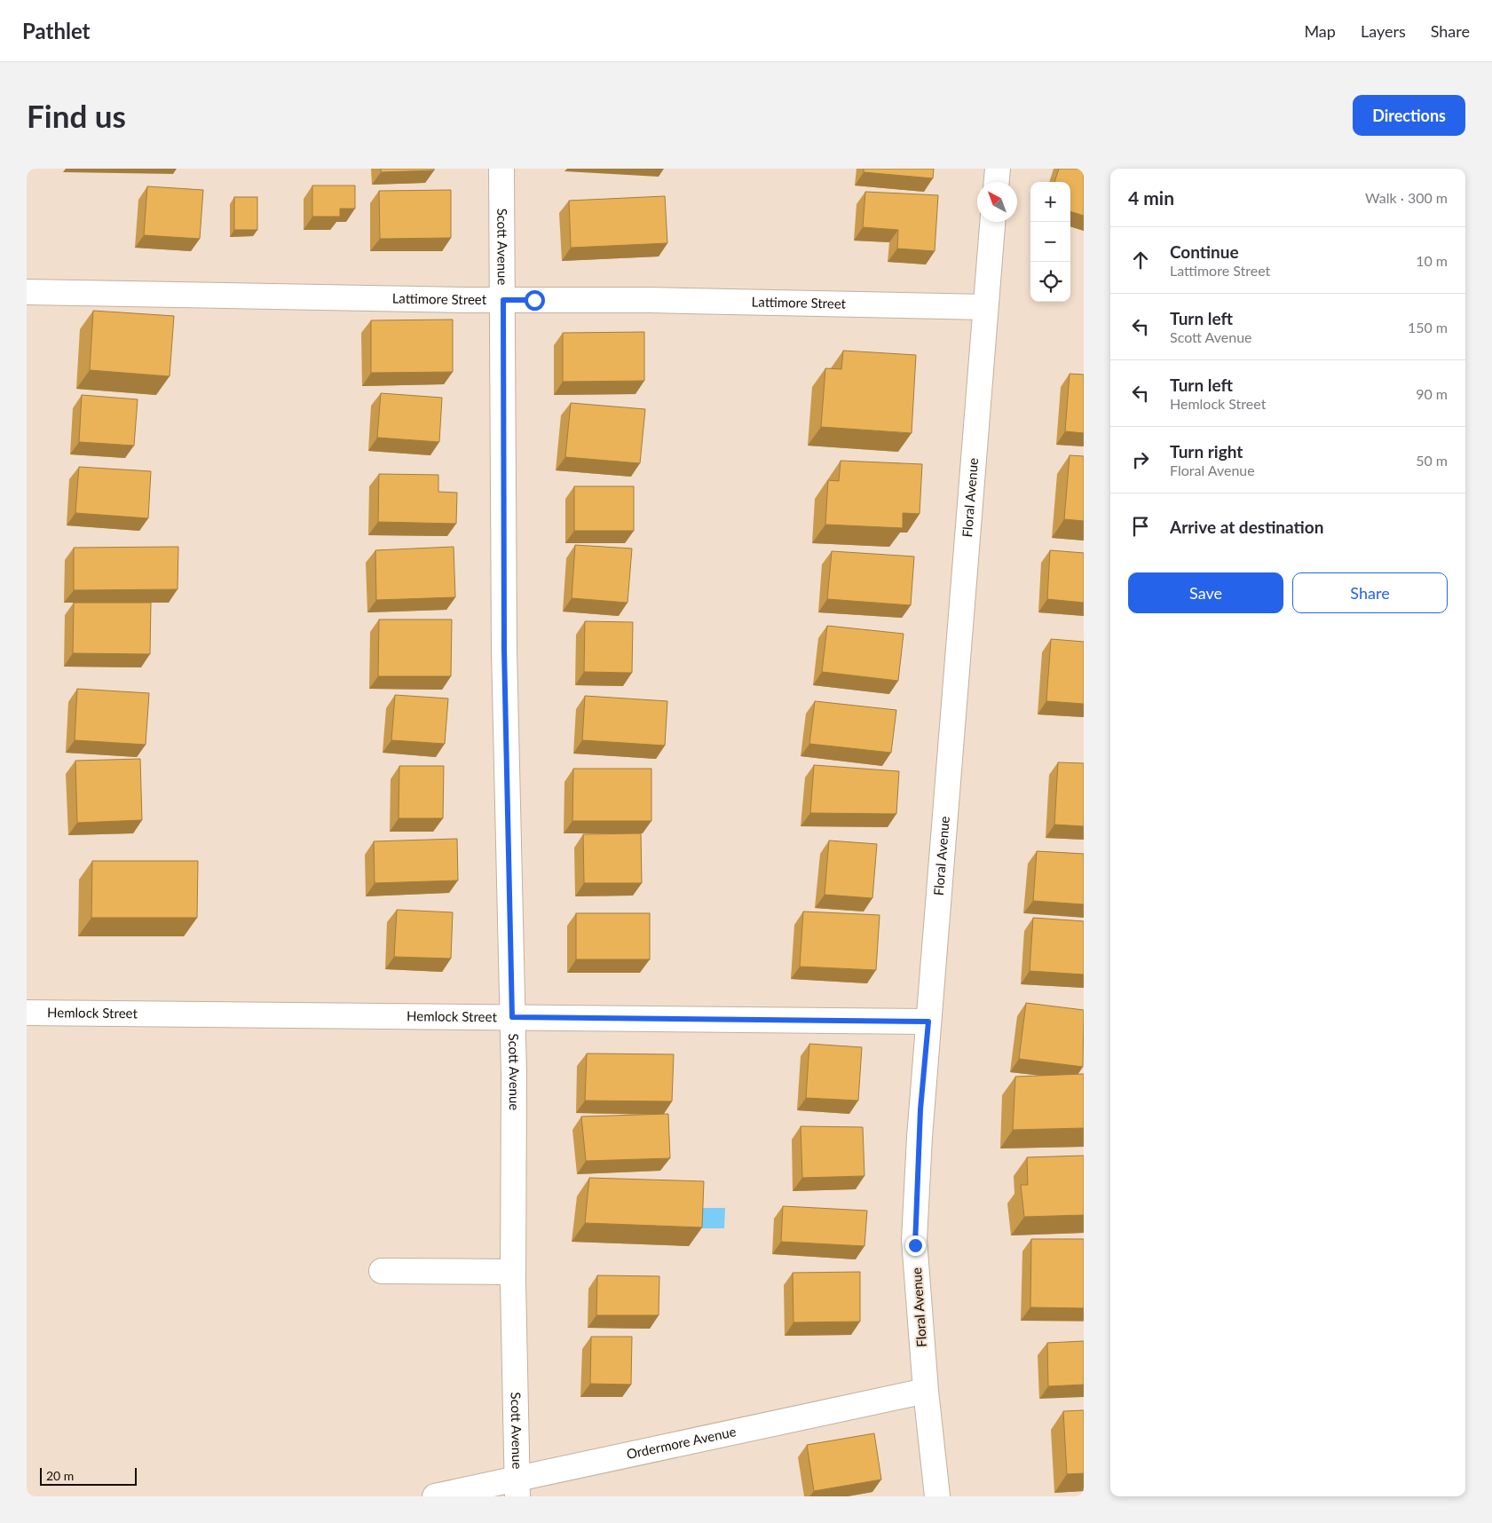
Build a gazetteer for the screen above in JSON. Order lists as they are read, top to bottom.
{
  "streets": {
    "street": [
      "Scott Avenue",
      "Lattimore Street",
      "Floral Avenue",
      "Hemlock Street",
      "Ordermore Avenue"
    ]
  },
  "crossings": [
    ["Scott Avenue", "Lattimore Street"],
    ["Scott Avenue", "Hemlock Street"],
    ["Scott Avenue", "Ordermore Avenue"],
    ["Lattimore Street", "Floral Avenue"],
    ["Floral Avenue", "Hemlock Street"],
    ["Floral Avenue", "Ordermore Avenue"]
  ],
  "scale_bar": "20 m",
  "north": "top left",
  "page": {
    "header": "Pathlet",
    "nav": ["Map", "Layers", "Share"],
    "buttons": [
      "Directions",
      ["Save", "Share"]
    ],
    "title": "Find us",
    "heading": ["4 min", "Walk · 300 m"],
    "map_buttons": ["+", "−"],
    "list": [
      ["Continue", "Lattimore Street", "10 m"],
      ["Turn left", "Scott Avenue", "150 m"],
      ["Turn left", "Hemlock Street", "90 m"],
      ["Turn right", "Floral Avenue", "50 m"],
      "Arrive at destination"
    ],
    "scale": "20 m"
  }
}
